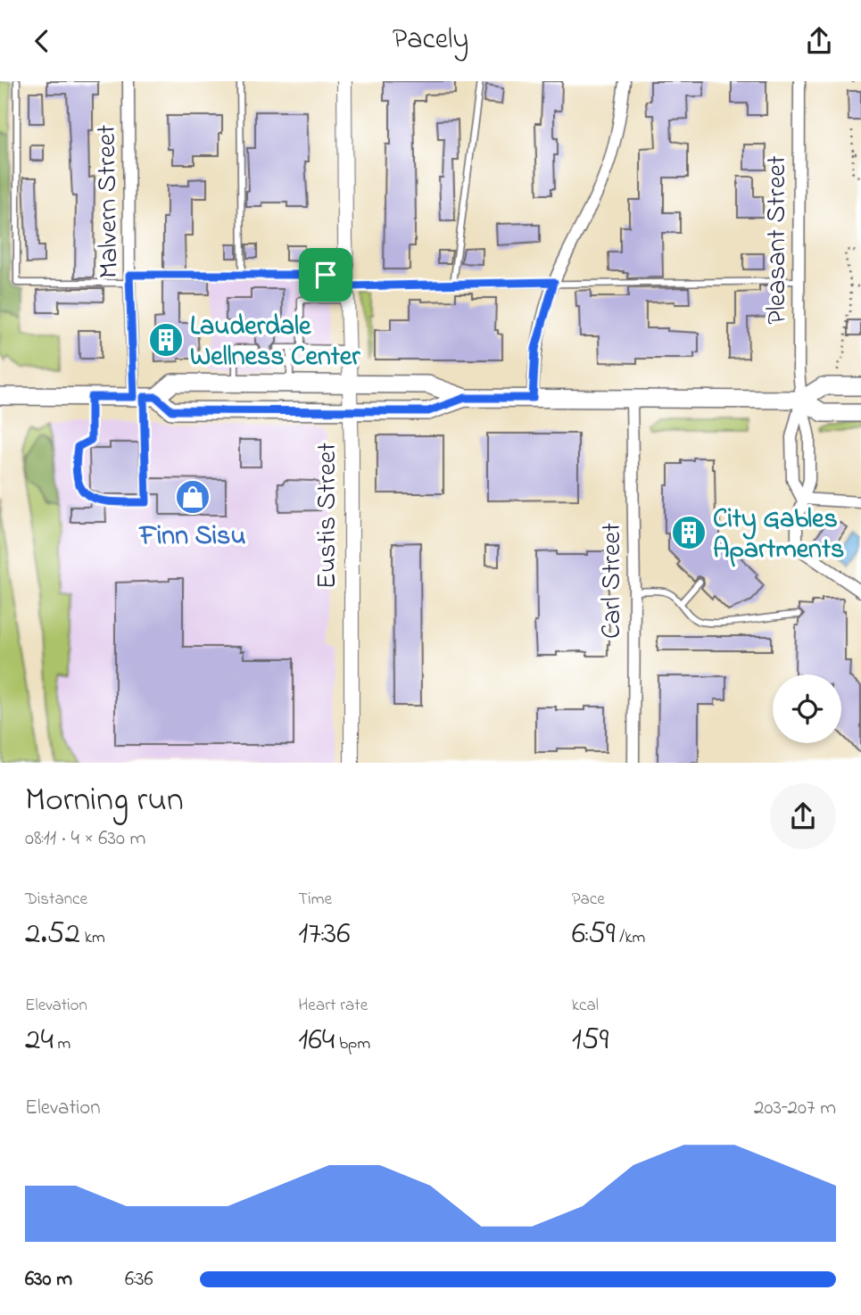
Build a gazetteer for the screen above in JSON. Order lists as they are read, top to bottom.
{
  "streets": {
    "street": [
      "Malvern Street",
      "Pleasant Street",
      "Eustis Street",
      "Carl Street"
    ]
  },
  "places": {
    "building": ["Lauderdale Wellness Center", "City Gables Apartments"],
    "shop": ["Finn Sisu"]
  },
  "page": {
    "header": "Pacely",
    "heading": ["Morning run", "08:11 · 4 × 630 m"],
    "stats": [
      ["Distance", "2.52 km"],
      ["Time", "17:36"],
      ["Pace", "6:59 /km"],
      ["Elevation", "24 m"],
      ["Heart rate", "164 bpm"],
      ["kcal", "159"]
    ],
    "chart": ["Elevation", "203–207 m"],
    "list": [
      {
        "name": "630 m",
        "note": "6:36"
      }
    ]
  }
}
